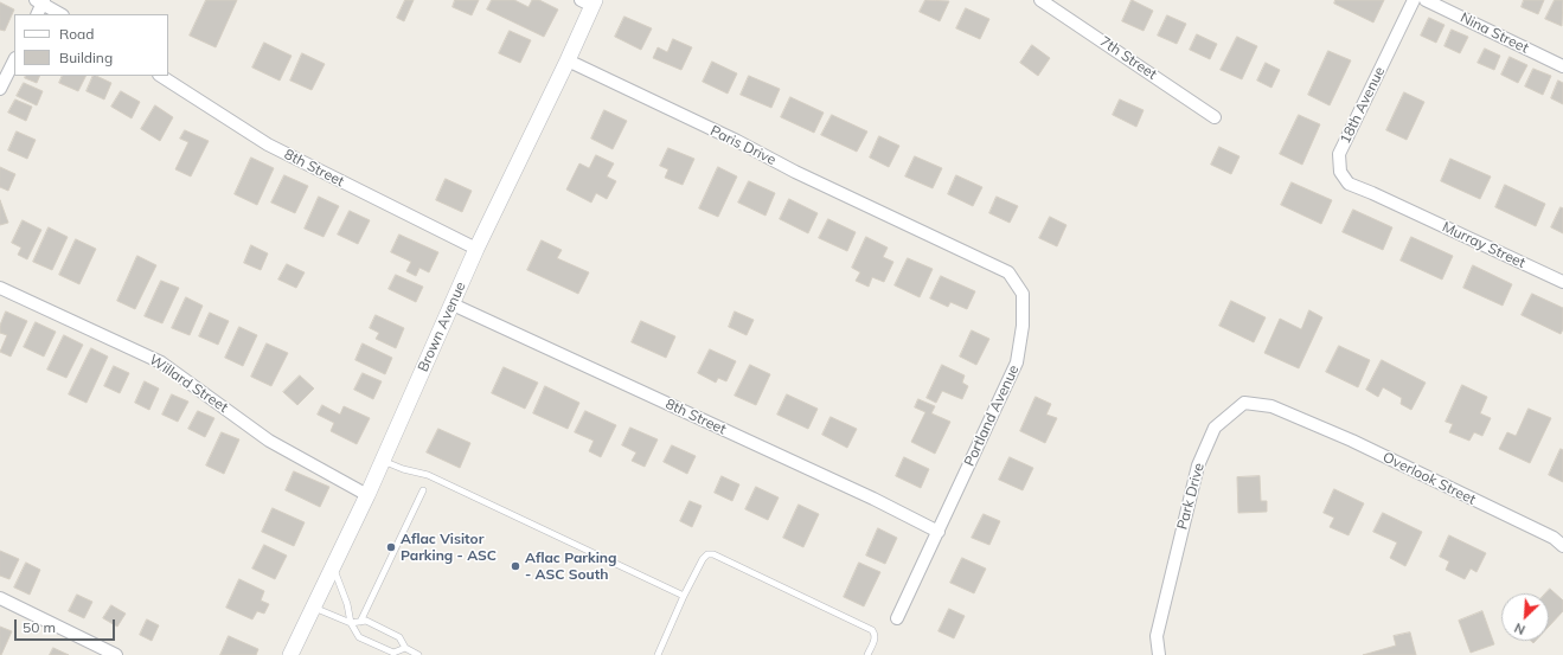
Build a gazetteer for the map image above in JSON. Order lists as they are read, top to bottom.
{
  "streets": {
    "street": [
      "Nina Street",
      "7th Street",
      "18th Avenue",
      "Paris Drive",
      "8th Street",
      "Murray Street",
      "Brown Avenue",
      "Willard Street",
      "Portland Avenue",
      "Overlook Street",
      "Park Drive"
    ]
  },
  "crossings": [
    ["18th Avenue", "Murray Street"],
    ["Paris Drive", "Brown Avenue"],
    ["Paris Drive", "Portland Avenue"],
    ["8th Street", "Brown Avenue"],
    ["8th Street", "Portland Avenue"],
    ["Brown Avenue", "Willard Street"],
    ["Overlook Street", "Park Drive"]
  ],
  "places": ["Aflac Visitor Parking - ASC", "Aflac Parking - ASC South"],
  "legend": ["Road", "Building"],
  "scale_bar": "50 m",
  "north": "bottom left"
}
